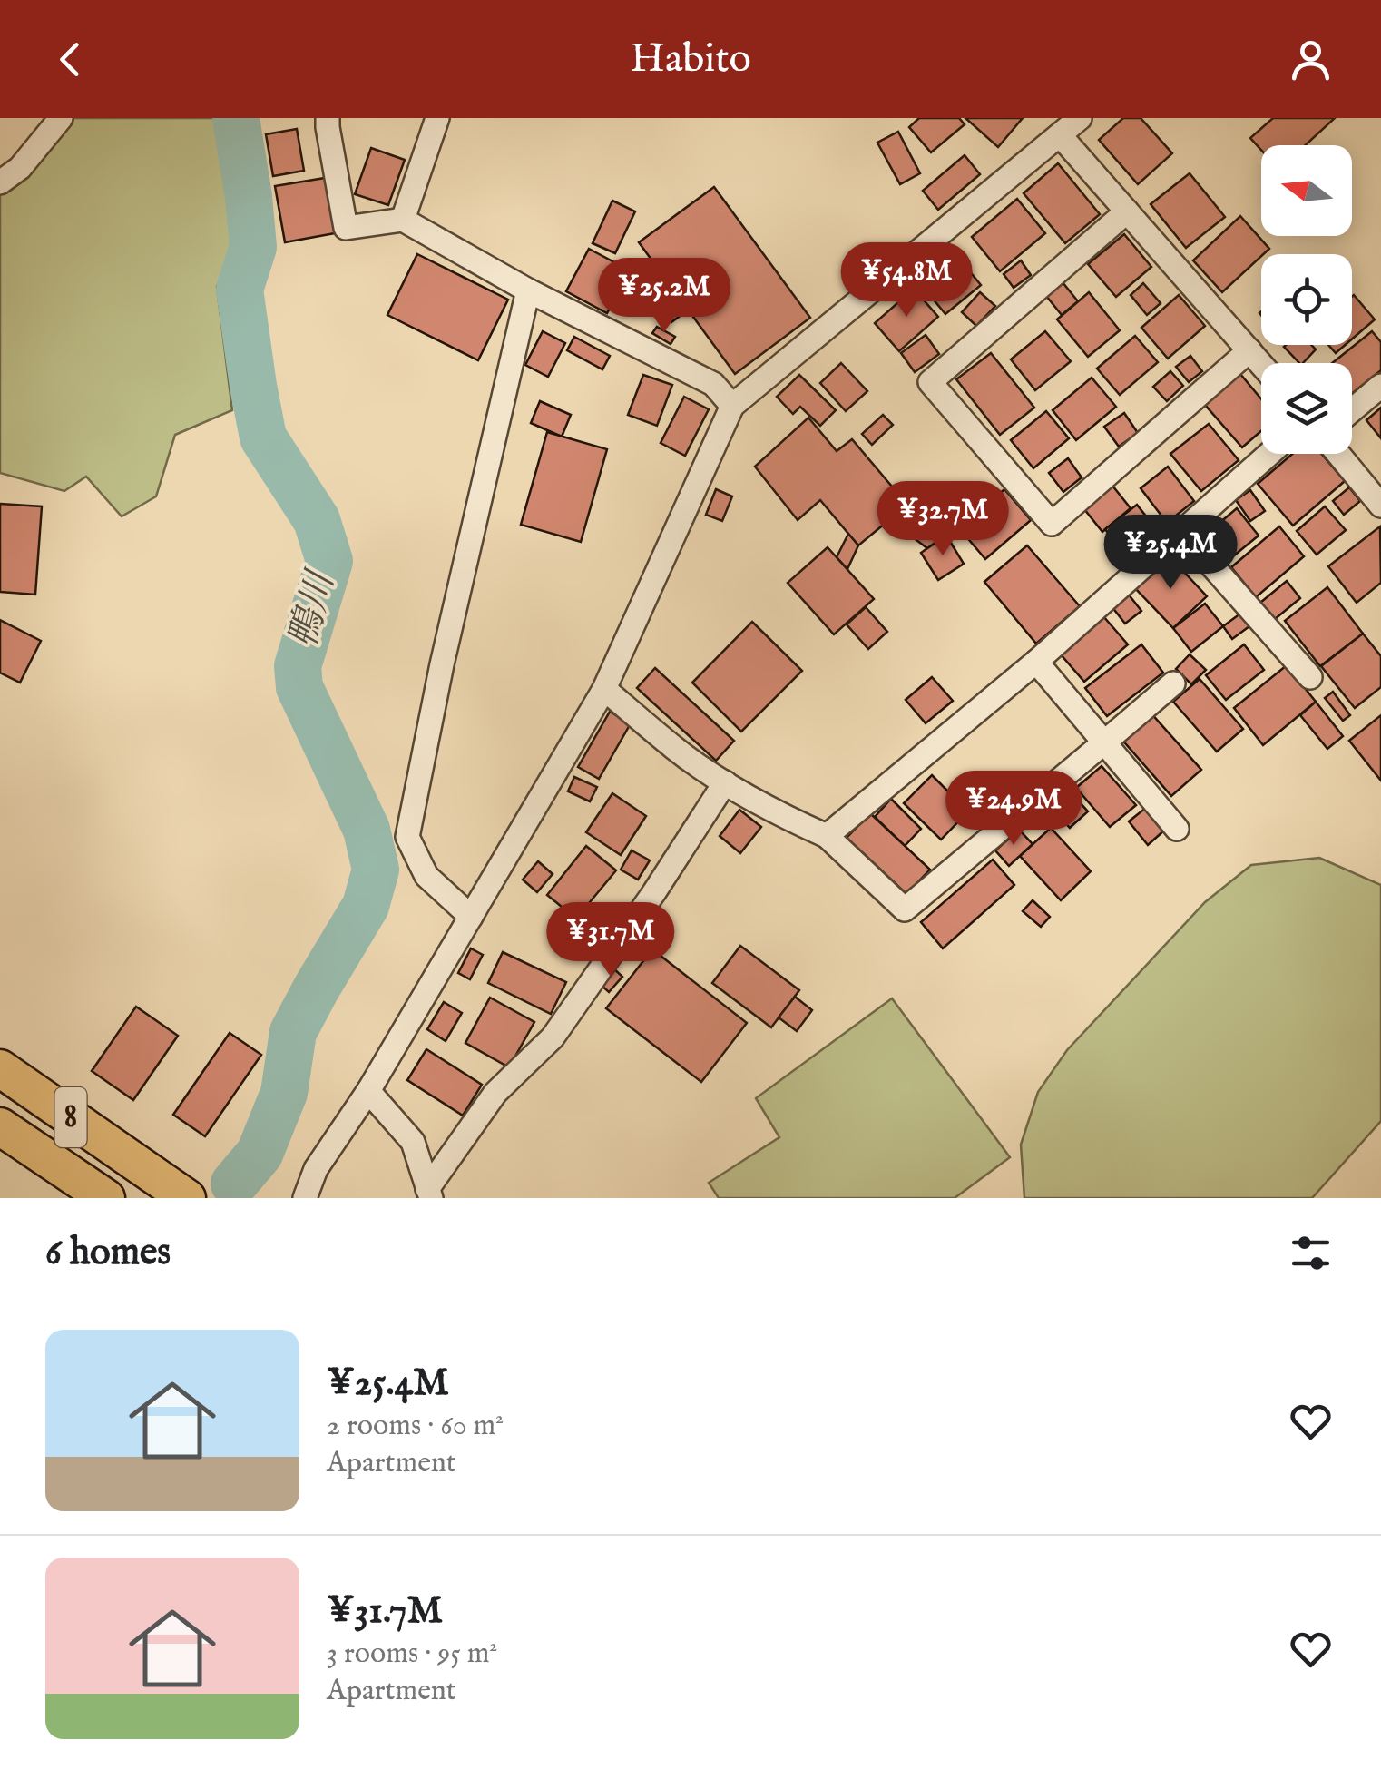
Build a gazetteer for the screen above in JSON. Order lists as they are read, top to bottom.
{
  "streets": {
    "highway": ["8"]
  },
  "water": ["鴨川"],
  "north": "left",
  "page": {
    "header": "Habito",
    "price": [
      "¥54.8M",
      "¥25.2M",
      "¥32.7M",
      "¥25.4M",
      "¥24.9M",
      "¥31.7M"
    ],
    "heading": "6 homes",
    "list": [
      {
        "name": "¥25.4M",
        "note": "2 rooms · 60 m² · Apartment"
      },
      {
        "name": "¥31.7M",
        "note": "3 rooms · 95 m² · Apartment"
      }
    ]
  }
}
